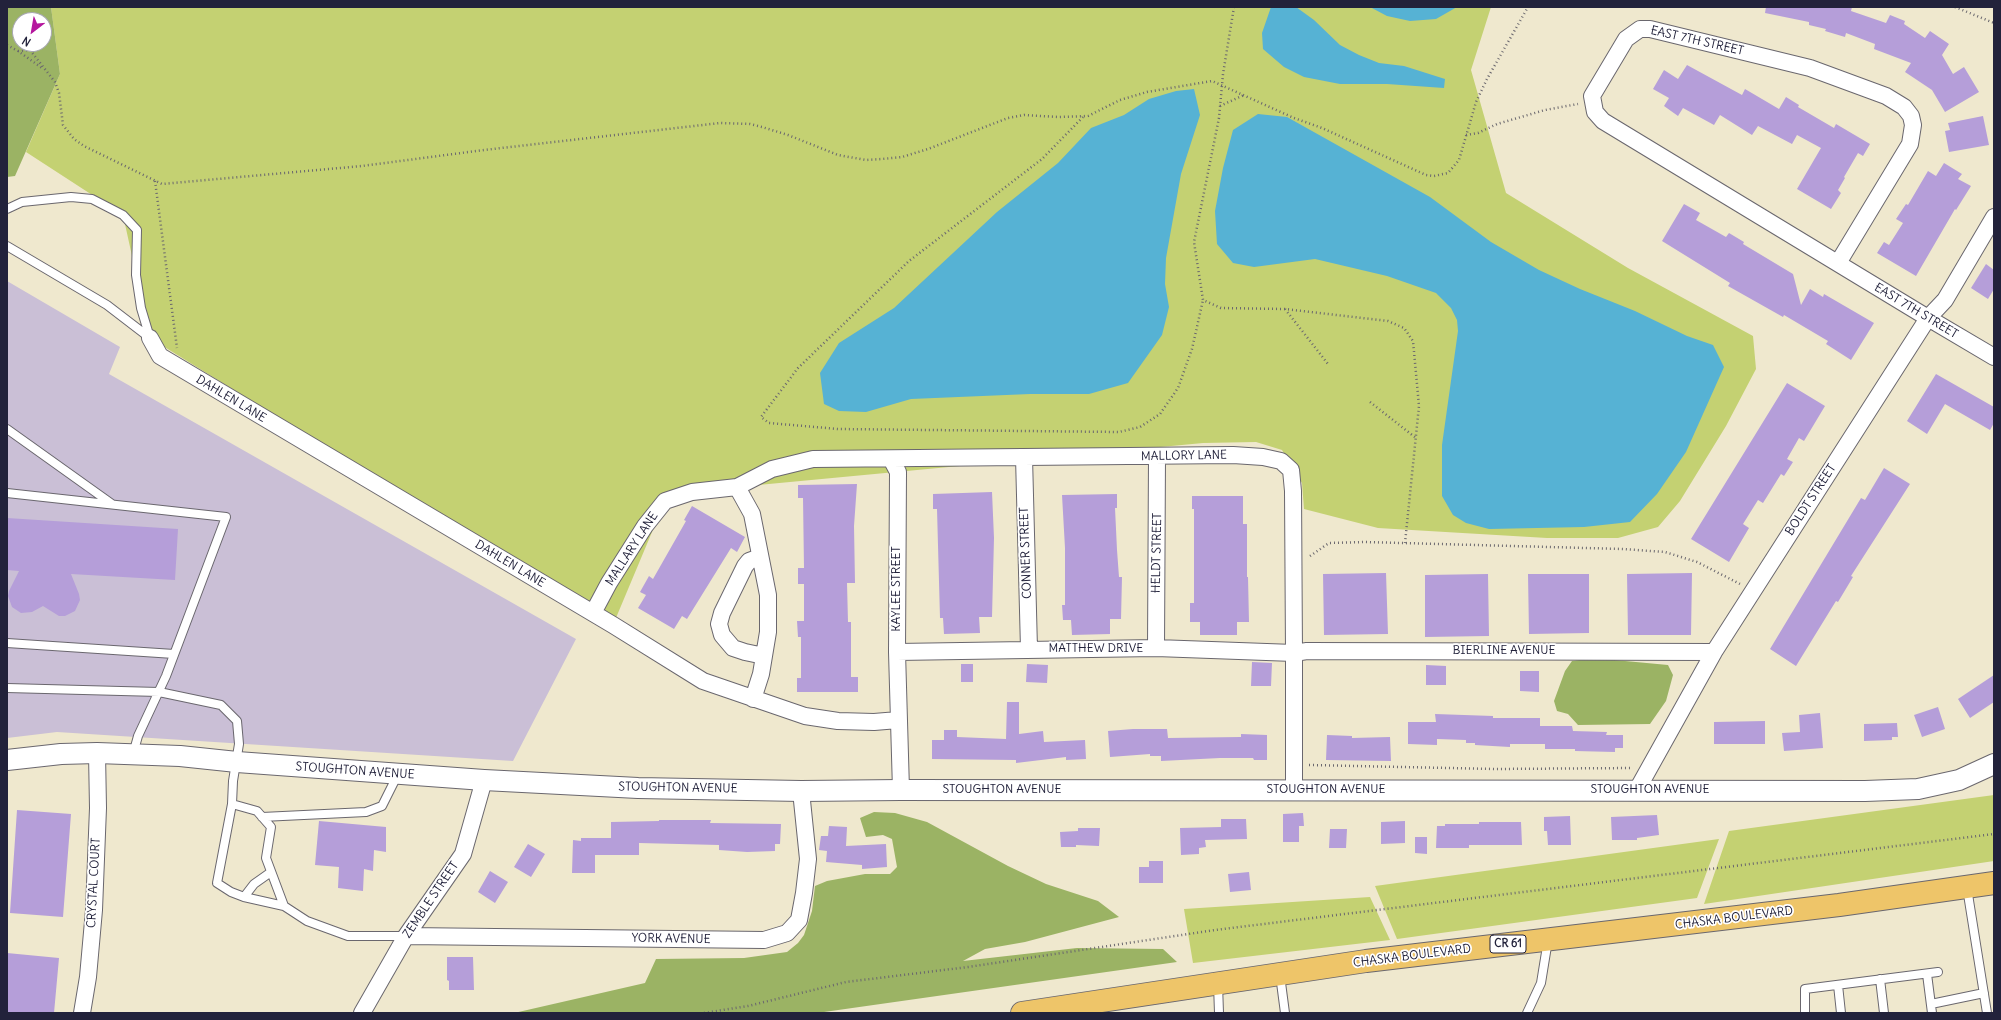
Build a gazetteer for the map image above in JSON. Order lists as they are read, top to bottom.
{
  "streets": {
    "main road": ["CHASKA BOULEVARD", "CR 61"],
    "street": [
      "EAST 7TH STREET",
      "DAHLEN LANE",
      "MALLORY LANE",
      "BOLDT STREET",
      "MALLARY LANE",
      "CONNER STREET",
      "HELDT STREET",
      "KAYLEE STREET",
      "MATTHEW DRIVE",
      "BIERLINE AVENUE",
      "STOUGHTON AVENUE",
      "CRYSTAL COURT",
      "ZEMBLE STREET",
      "YORK AVENUE"
    ]
  },
  "crossings": [
    ["EAST 7TH STREET", "BOLDT STREET"],
    ["DAHLEN LANE", "MALLARY LANE"],
    ["DAHLEN LANE", "KAYLEE STREET"],
    ["MALLORY LANE", "MALLARY LANE"],
    ["MALLORY LANE", "CONNER STREET"],
    ["MALLORY LANE", "HELDT STREET"],
    ["MALLORY LANE", "KAYLEE STREET"],
    ["MALLORY LANE", "MATTHEW DRIVE"],
    ["MALLORY LANE", "BIERLINE AVENUE"],
    ["MALLORY LANE", "STOUGHTON AVENUE"],
    ["BOLDT STREET", "BIERLINE AVENUE"],
    ["BOLDT STREET", "STOUGHTON AVENUE"],
    ["MALLARY LANE", "KAYLEE STREET"],
    ["CONNER STREET", "MATTHEW DRIVE"],
    ["HELDT STREET", "MATTHEW DRIVE"],
    ["KAYLEE STREET", "MATTHEW DRIVE"],
    ["KAYLEE STREET", "STOUGHTON AVENUE"],
    ["MATTHEW DRIVE", "BIERLINE AVENUE"],
    ["STOUGHTON AVENUE", "CRYSTAL COURT"],
    ["STOUGHTON AVENUE", "ZEMBLE STREET"],
    ["STOUGHTON AVENUE", "YORK AVENUE"],
    ["ZEMBLE STREET", "YORK AVENUE"]
  ],
  "north": "bottom left"
}
